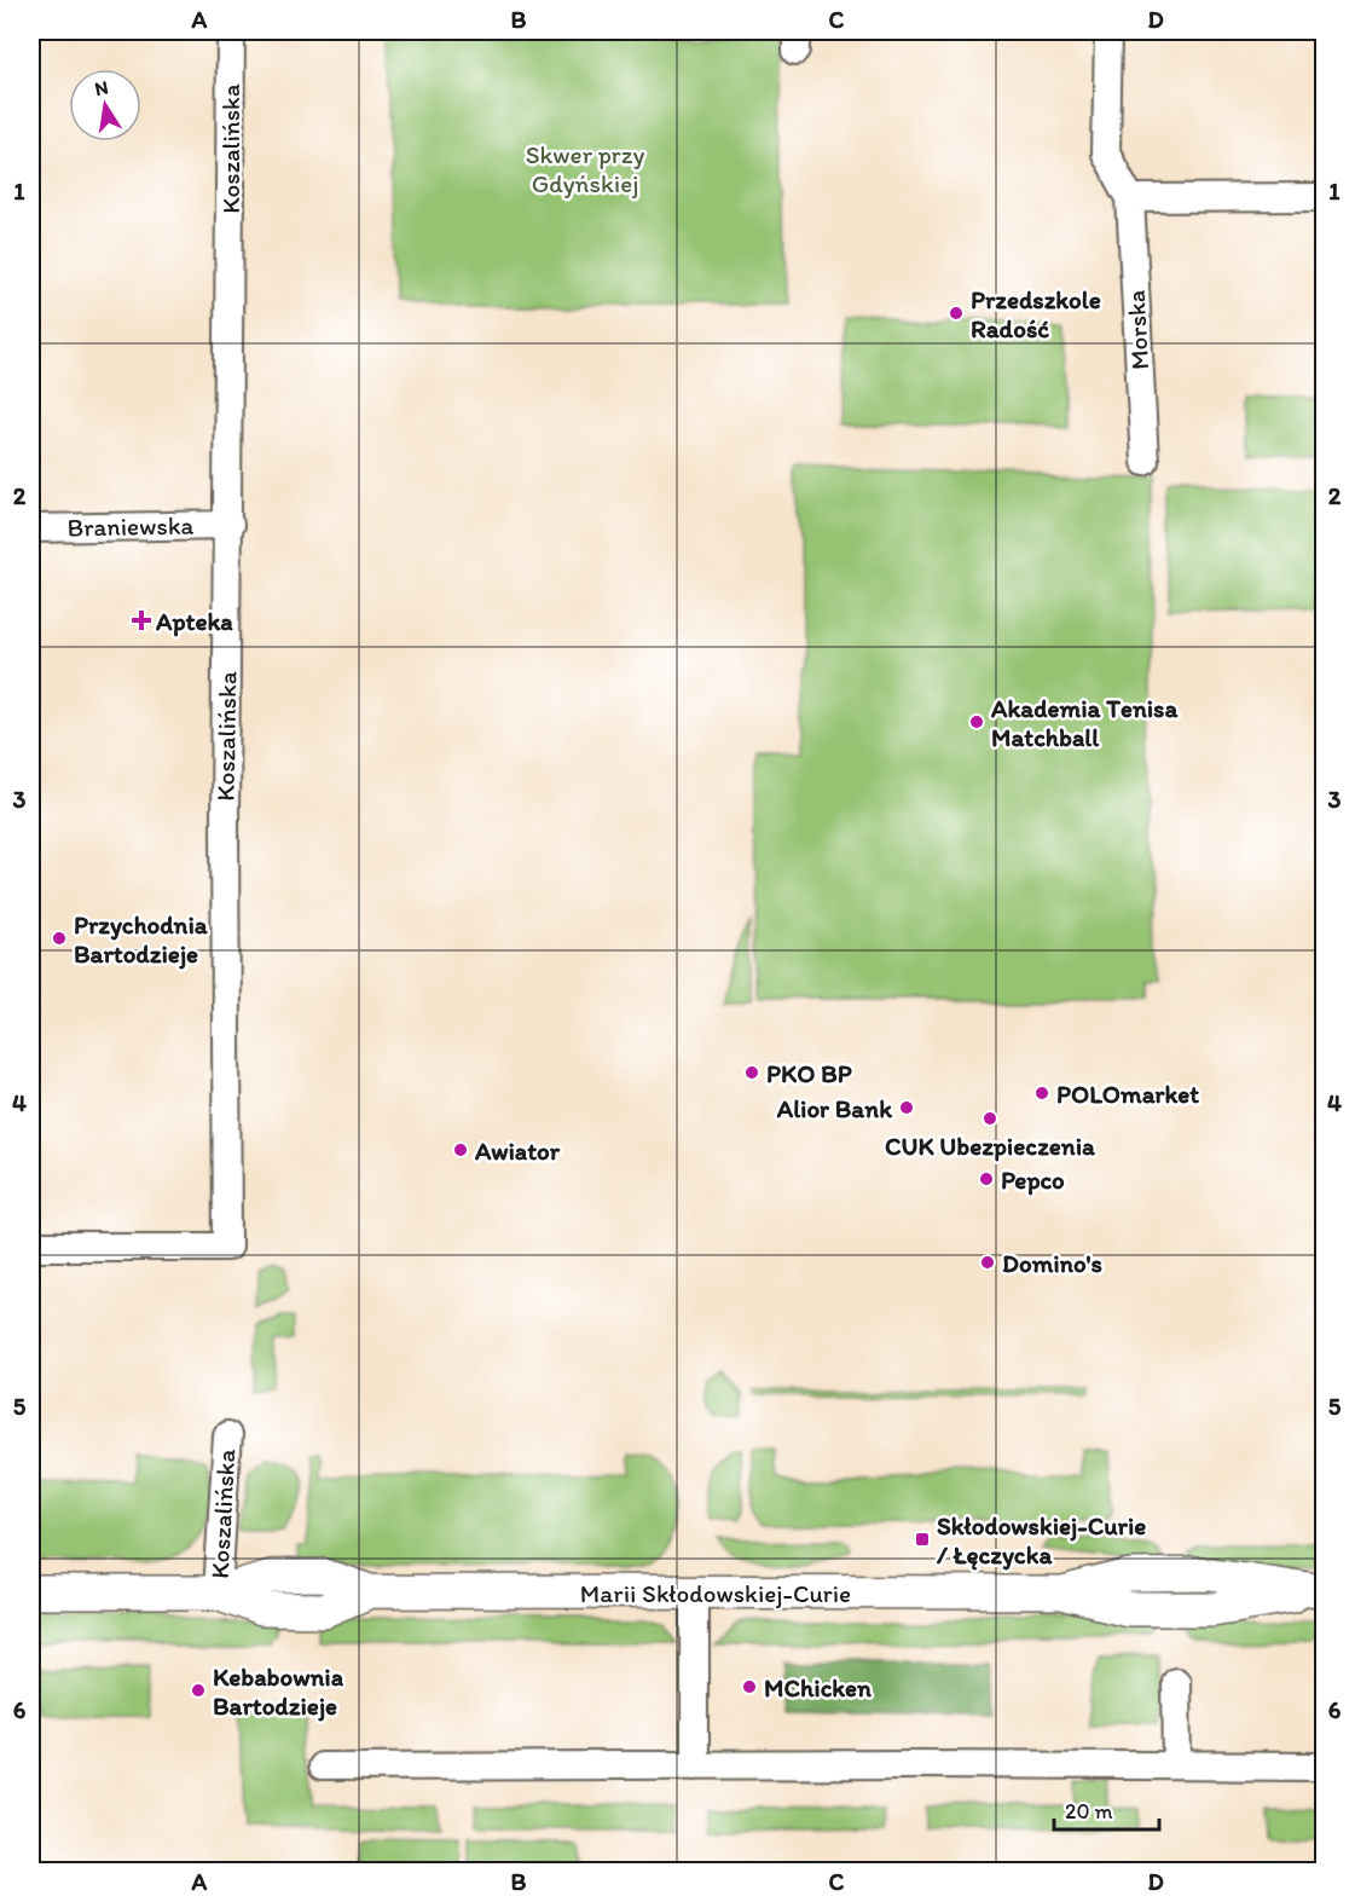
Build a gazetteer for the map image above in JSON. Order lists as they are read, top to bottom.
{
  "streets": {
    "street": [
      "Koszalińska",
      "Morska",
      "Braniewska",
      "Marii Skłodowskiej-Curie"
    ]
  },
  "crossings": [
    ["Koszalińska", "Braniewska"],
    ["Koszalińska", "Marii Skłodowskiej-Curie"]
  ],
  "parks": ["Skwer przy Gdyńskiej"],
  "places": {
    "other": [
      "Przedszkole Radość",
      "Akademia Tenisa Matchball",
      "Przychodnia Bartodzieje",
      "PKO BP",
      "POLOmarket",
      "Alior Bank",
      "CUK Ubezpieczenia",
      "Awiator",
      "Pepco",
      "Domino's",
      "MChicken",
      "Kebabownia Bartodzieje"
    ],
    "health": ["Apteka"],
    "transit": ["Skłodowskiej-Curie / Łęczycka"]
  },
  "scale_bar": "20 m",
  "north": "top",
  "grid": {
    "columns": [
      "A",
      "B",
      "C",
      "D"
    ],
    "rows": [
      "1",
      "2",
      "3",
      "4",
      "5",
      "6"
    ]
  }
}
